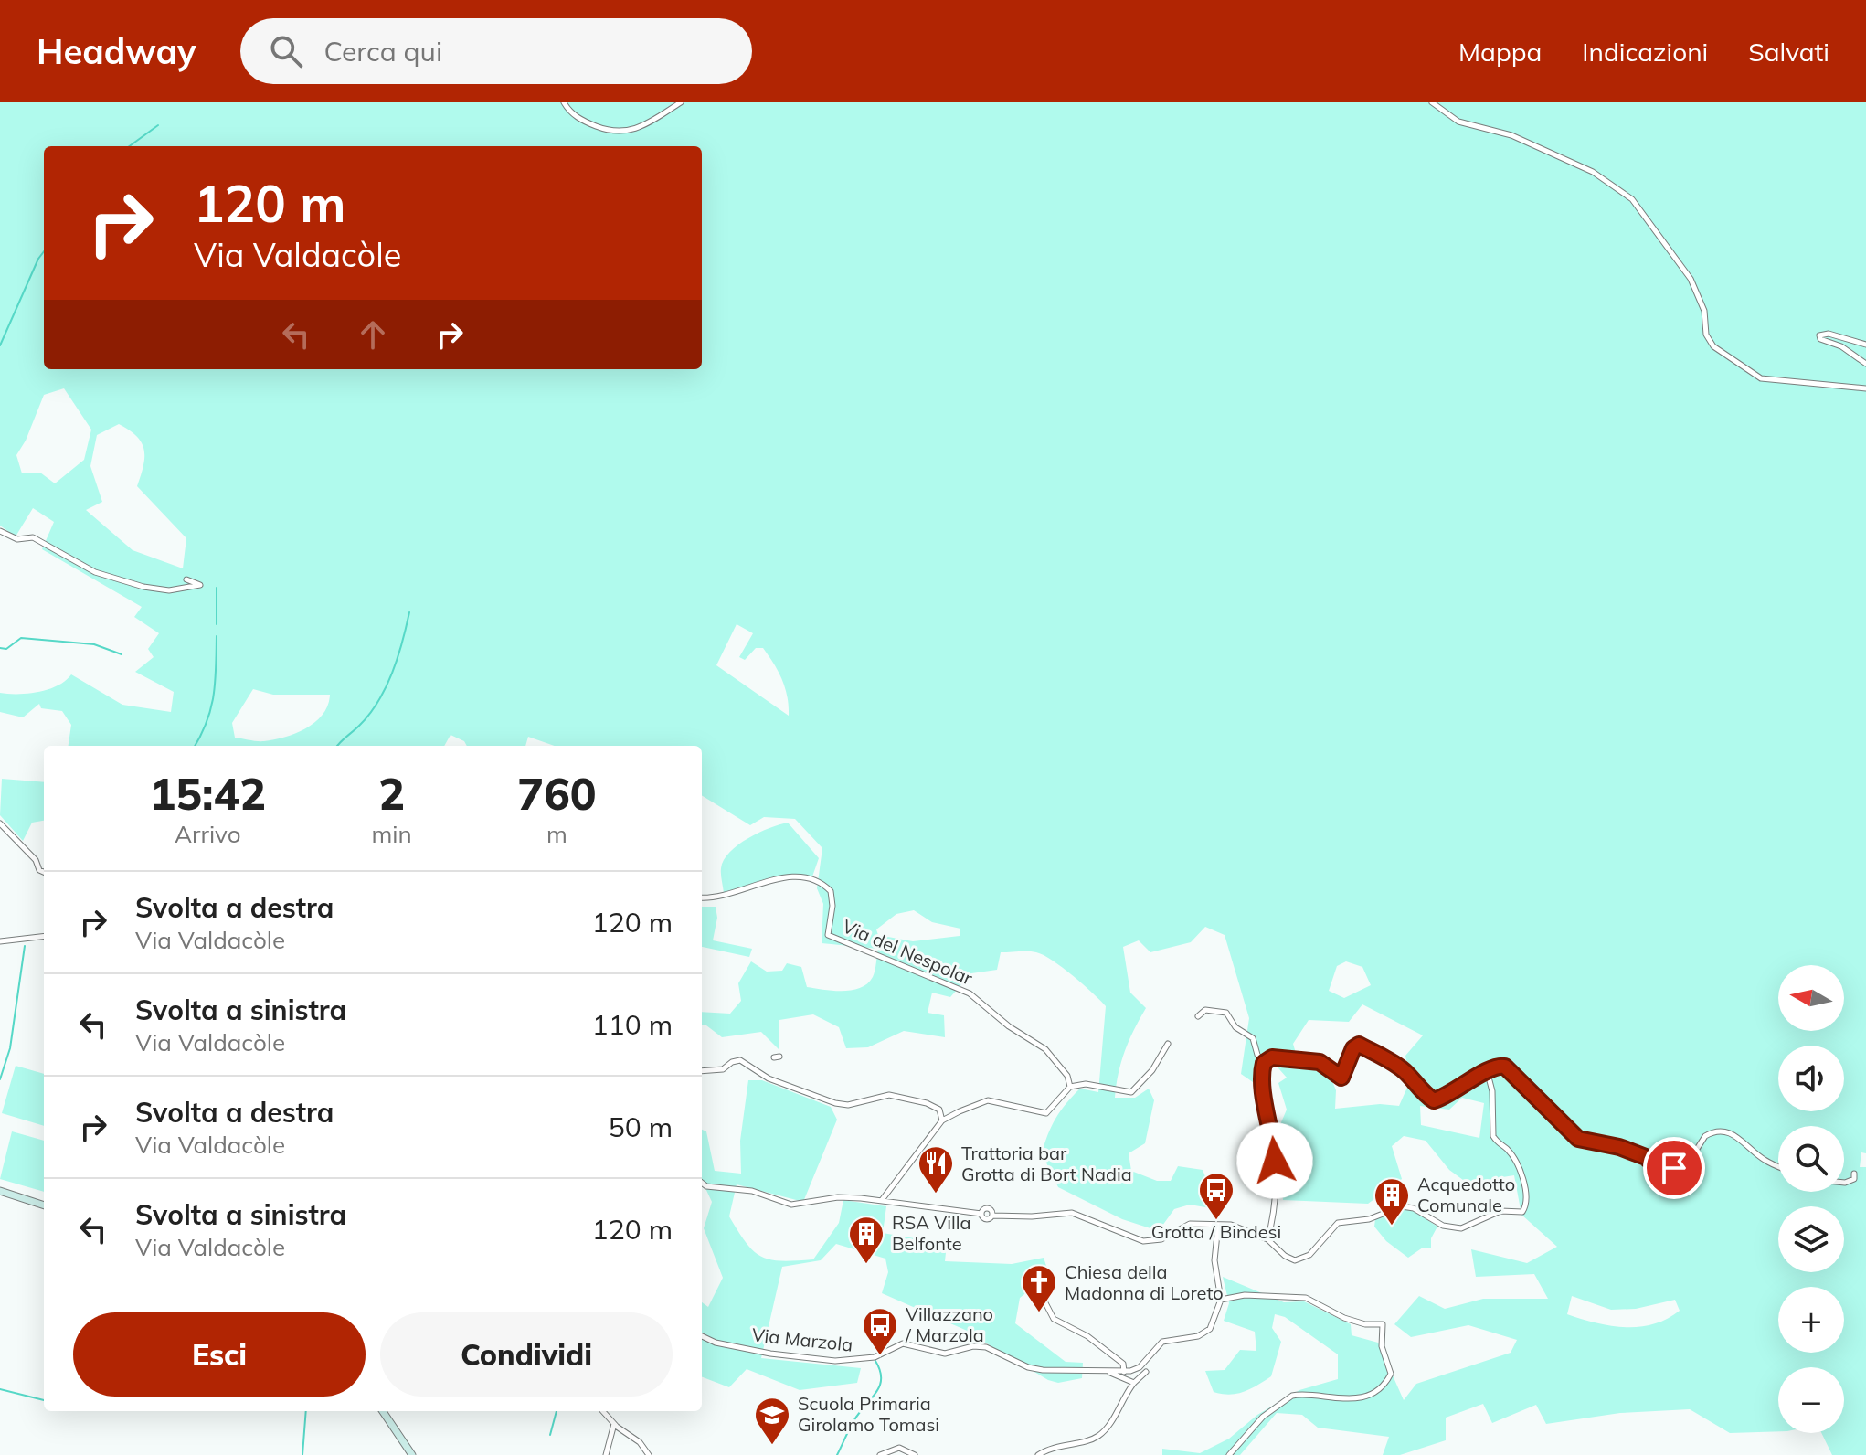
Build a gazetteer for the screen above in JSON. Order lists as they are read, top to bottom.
{
  "streets": {
    "street": ["Via del Nespolar", "Via Marzola"]
  },
  "places": {
    "restaurant": ["Trattoria bar Grotta di Bort Nadia"],
    "bus stop": ["Grotta / Bindesi", "Villazzano / Marzola"],
    "building": ["Acquedotto Comunale", "RSA Villa Belfonte"],
    "church": ["Chiesa della Madonna di Loreto"],
    "school or university": ["Scuola Primaria Girolamo Tomasi"]
  },
  "north": "left",
  "page": {
    "header": "Headway",
    "search": "Cerca qui",
    "nav": ["Mappa", "Indicazioni", "Salvati"],
    "turn": ["120 m", "Via Valdacòle"],
    "eta": [
      "15:42",
      "Arrivo",
      "2",
      "min",
      "760",
      "m"
    ],
    "list": [
      {
        "name": "Svolta a destra",
        "note": "Via Valdacòle",
        "value": "120 m"
      },
      {
        "name": "Svolta a sinistra",
        "note": "Via Valdacòle",
        "value": "110 m"
      },
      {
        "name": "Svolta a destra",
        "note": "Via Valdacòle",
        "value": "50 m"
      },
      {
        "name": "Svolta a sinistra",
        "note": "Via Valdacòle",
        "value": "120 m"
      }
    ],
    "map_buttons": ["+", "−"],
    "buttons": ["Esci", "Condividi"]
  }
}
